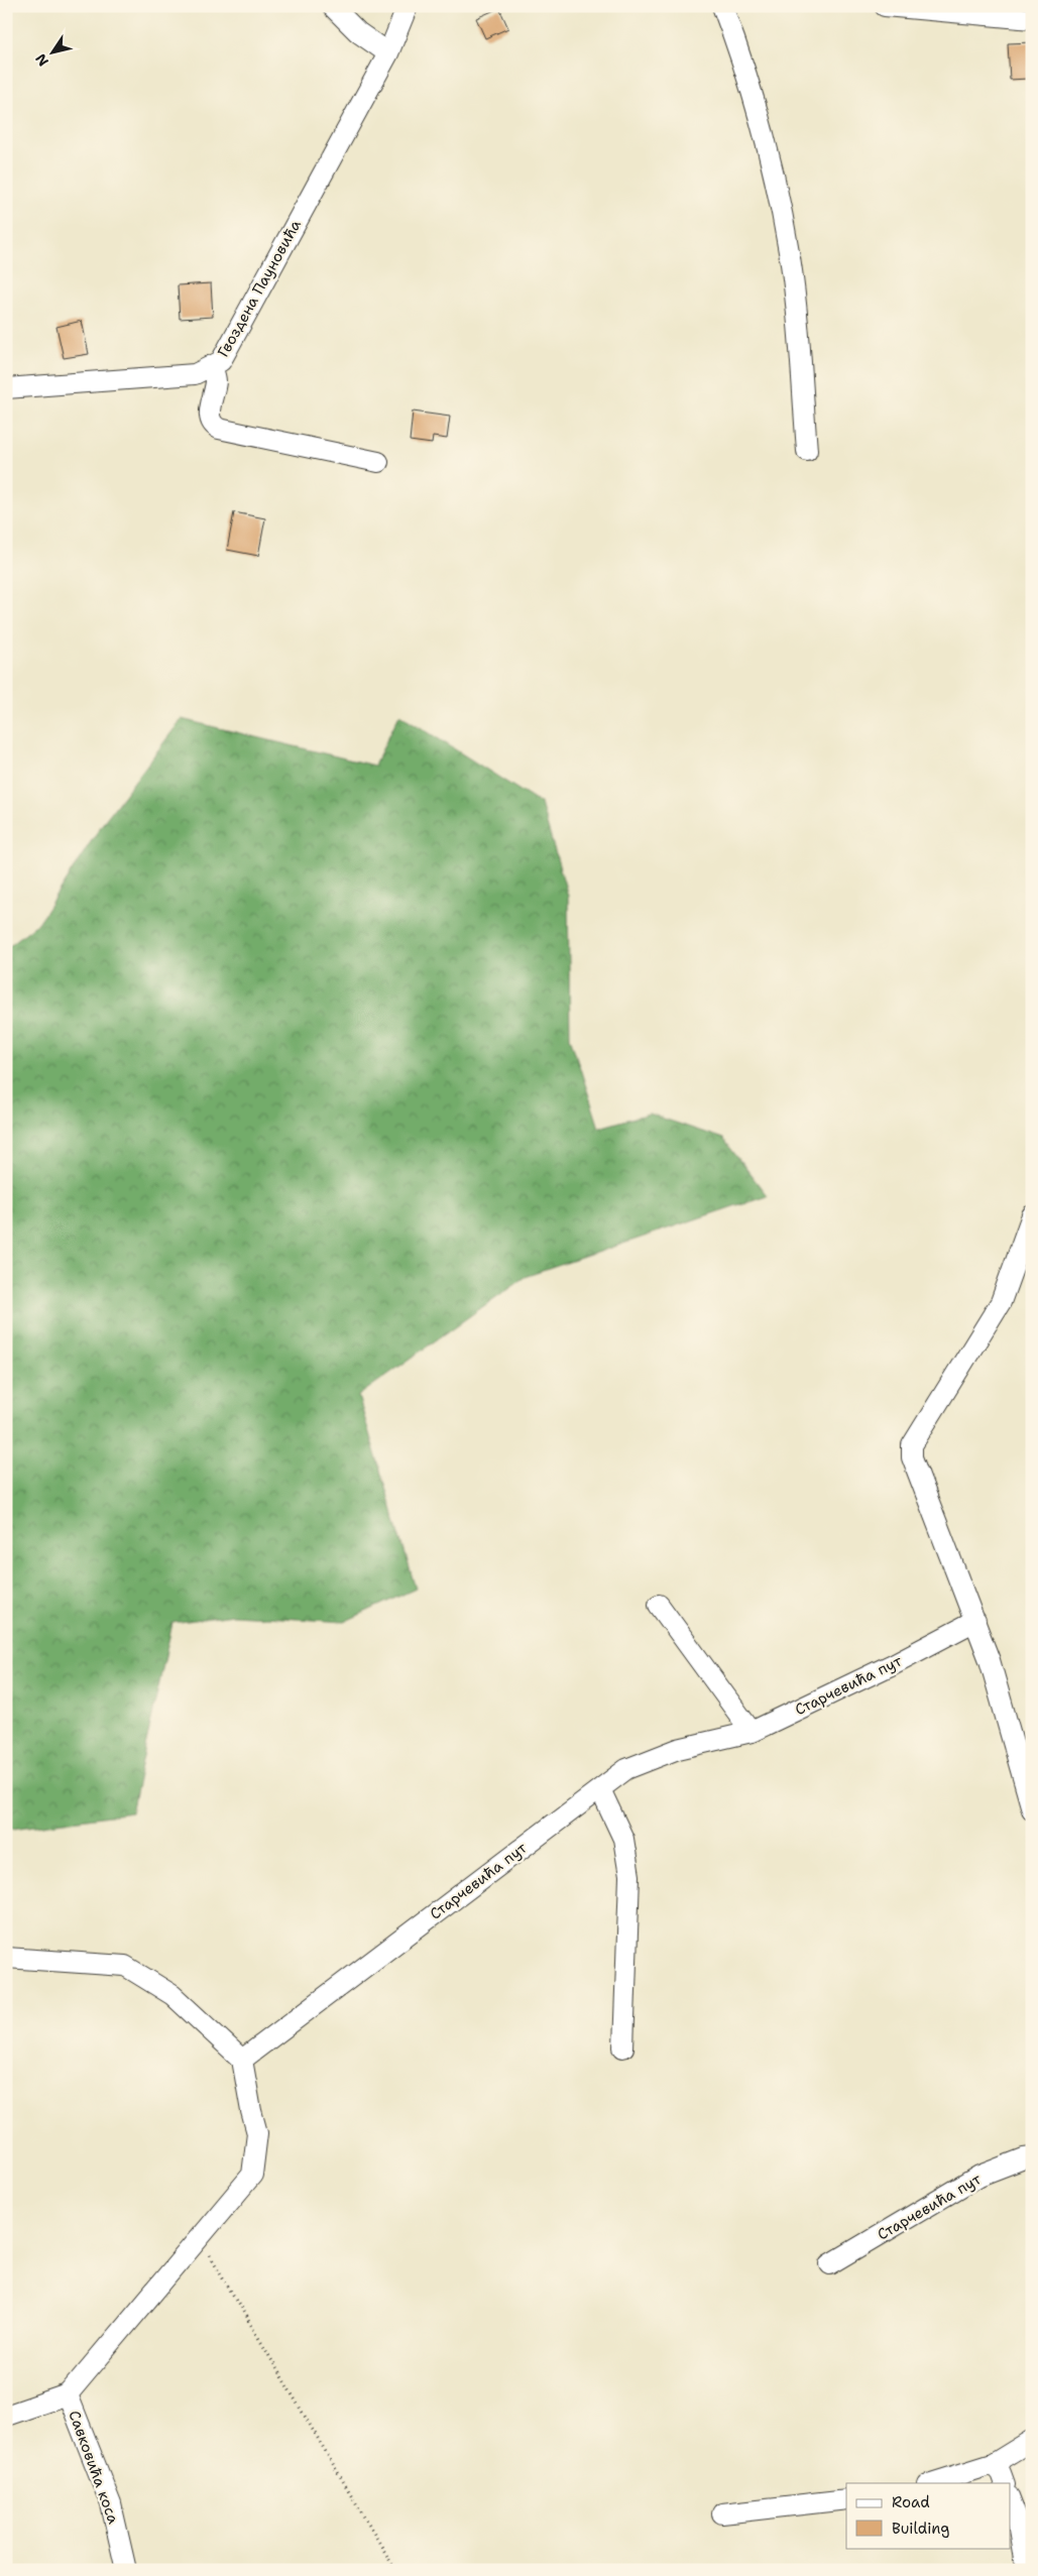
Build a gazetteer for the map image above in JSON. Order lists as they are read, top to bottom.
{
  "streets": {
    "street": ["Гвоздена Пауновића", "Старчевића пут", "Савковића коса"]
  },
  "legend": ["Road", "Building"],
  "north": "bottom left"
}
